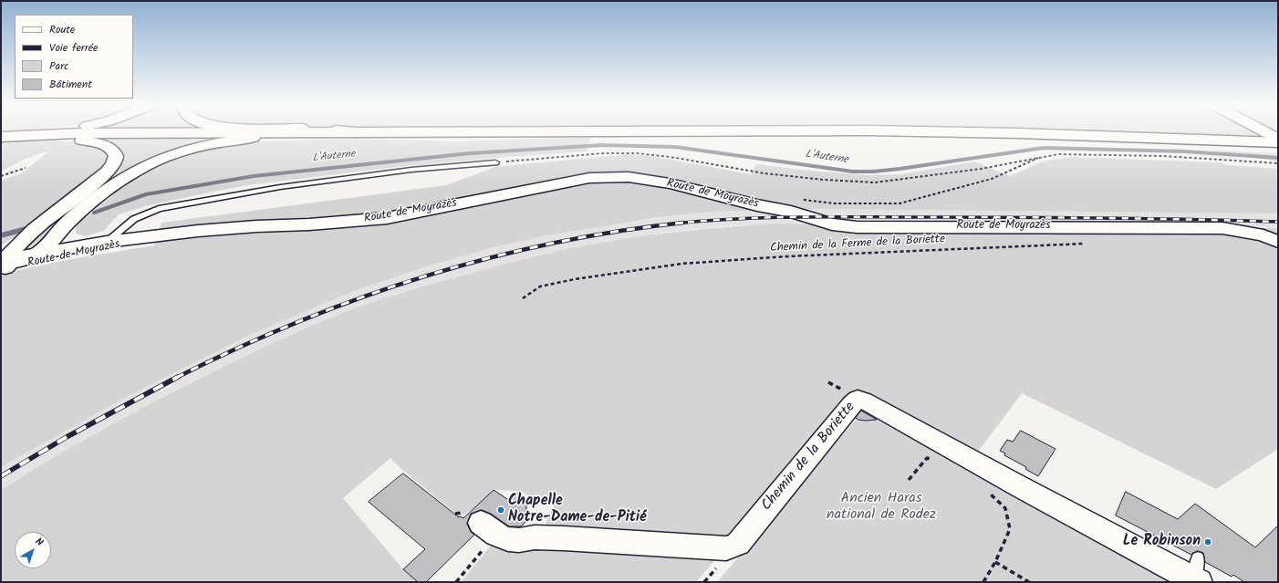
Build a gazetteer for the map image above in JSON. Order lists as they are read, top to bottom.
{
  "streets": {
    "main road": ["Route de Moyrazès"],
    "street": ["Chemin de la Boriette"],
    "path": ["Chemin de la Ferme de la Boriette"]
  },
  "water": ["L'Auterne"],
  "parks": ["Ancien Haras national de Rodez"],
  "places": ["Chapelle Notre-Dame-de-Pitié", "Le Robinson"],
  "legend": [
    "Route",
    "Voie ferrée",
    "Parc",
    "Bâtiment"
  ],
  "north": "top right"
}
